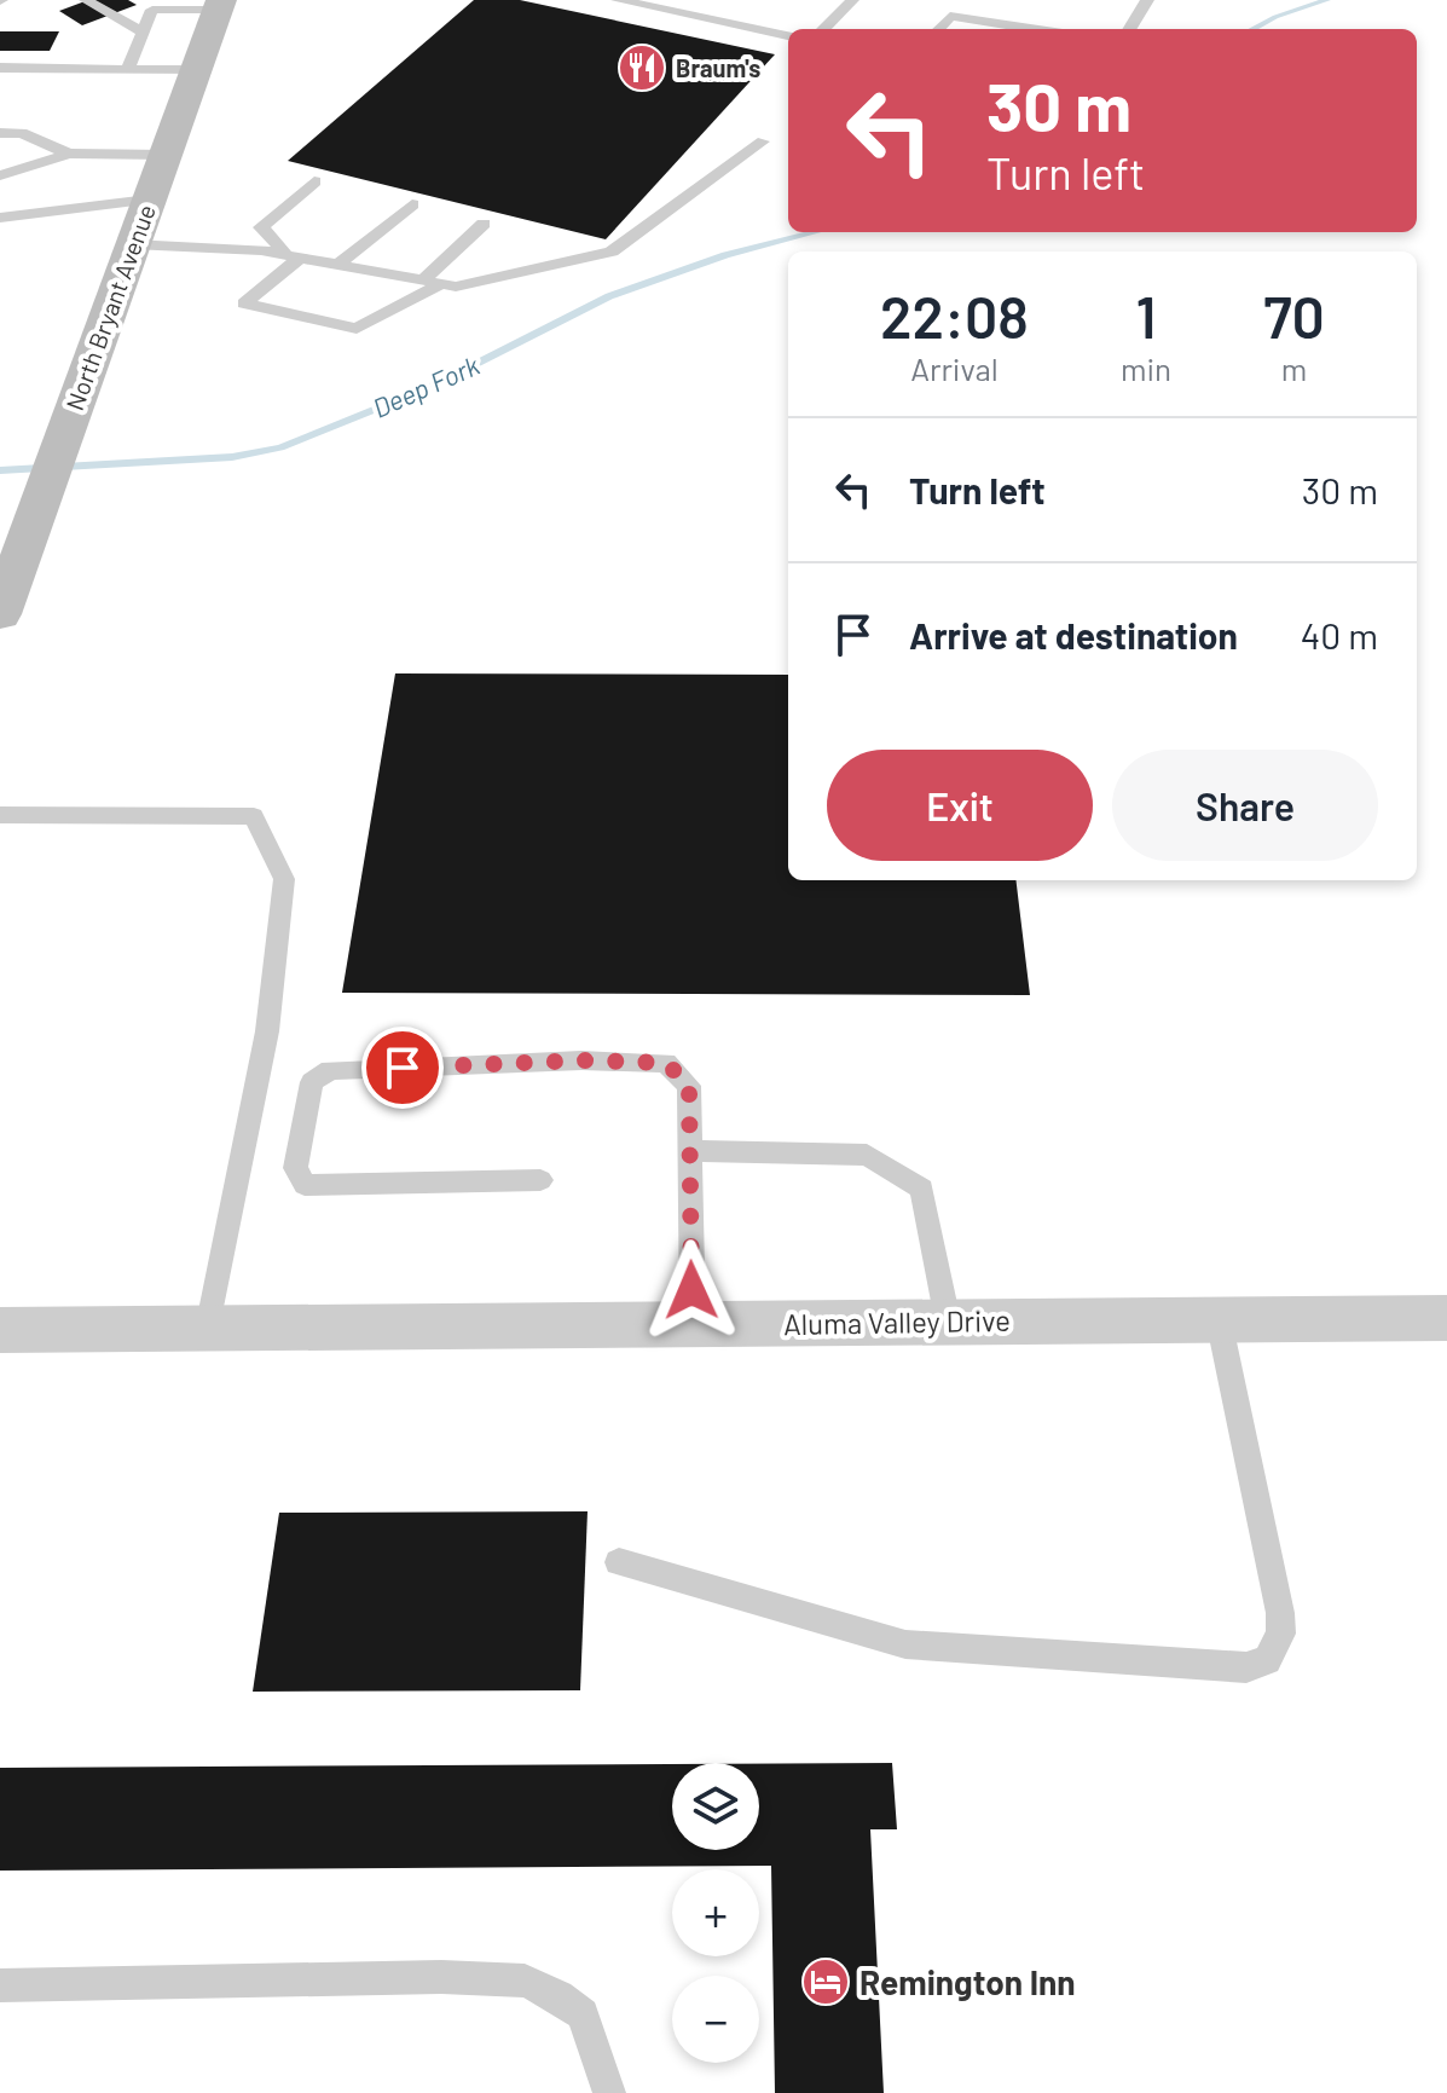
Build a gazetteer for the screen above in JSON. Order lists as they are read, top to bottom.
{
  "streets": {
    "street": ["North Bryant Avenue", "Aluma Valley Drive"]
  },
  "water": ["Deep Fork"],
  "places": {
    "restaurant": ["Braum's"],
    "hotel": ["Remington Inn"]
  },
  "page": {
    "turn": ["30 m", "Turn left"],
    "eta": [
      "22:08",
      "Arrival",
      "1",
      "min",
      "70",
      "m"
    ],
    "list": [
      {
        "name": "Turn left",
        "value": "30 m"
      },
      {
        "name": "Arrive at destination",
        "value": "40 m"
      }
    ],
    "buttons": ["Exit", "Share"],
    "map_buttons": ["+", "−"]
  }
}
